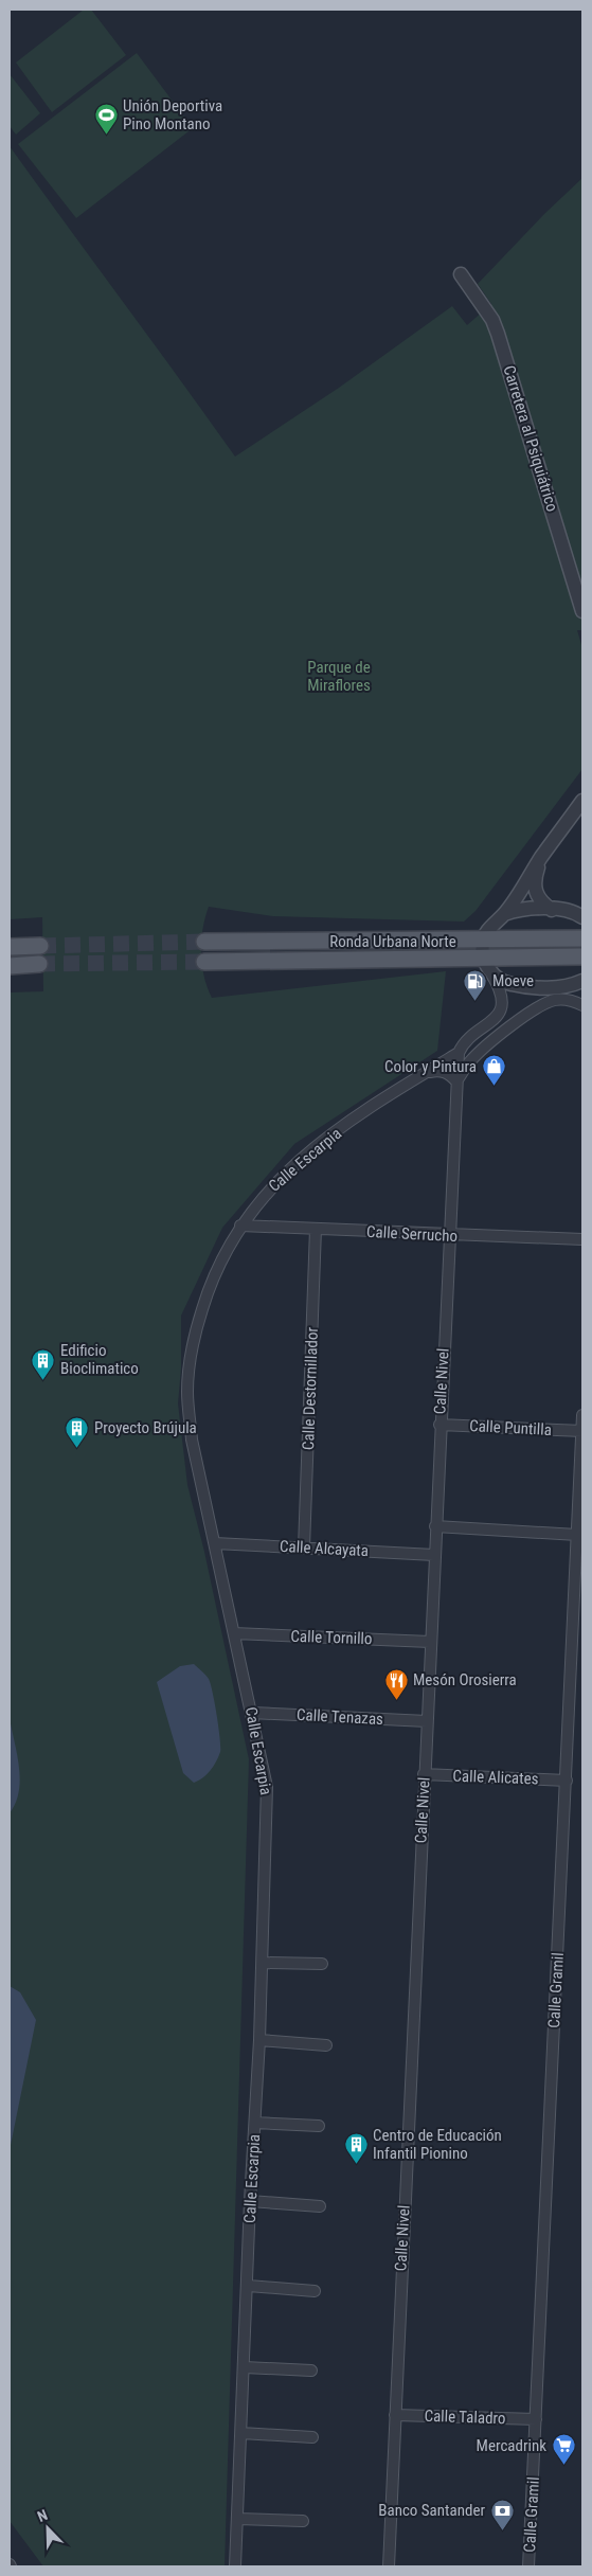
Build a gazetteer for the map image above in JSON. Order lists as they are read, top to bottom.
{
  "streets": {
    "main road": ["Ronda Urbana Norte"],
    "street": [
      "Carretera al Psiquiátrico",
      "Calle Escarpia",
      "Calle Serrucho",
      "Calle Nivel",
      "Calle Destornillador",
      "Calle Puntilla",
      "Calle Alcayata",
      "Calle Tornillo",
      "Calle Tenazas",
      "Calle Alicates",
      "Calle Gramil",
      "Calle Taladro"
    ]
  },
  "crossings": [
    ["Calle Escarpia", "Calle Serrucho"],
    ["Calle Escarpia", "Calle Nivel"],
    ["Calle Escarpia", "Calle Alcayata"],
    ["Calle Escarpia", "Calle Tornillo"],
    ["Calle Escarpia", "Calle Tenazas"],
    ["Calle Serrucho", "Calle Nivel"],
    ["Calle Serrucho", "Calle Destornillador"],
    ["Calle Nivel", "Calle Puntilla"],
    ["Calle Nivel", "Calle Alcayata"],
    ["Calle Nivel", "Calle Tornillo"],
    ["Calle Nivel", "Calle Tenazas"],
    ["Calle Nivel", "Calle Alicates"],
    ["Calle Nivel", "Calle Taladro"],
    ["Calle Destornillador", "Calle Alcayata"],
    ["Calle Puntilla", "Calle Gramil"],
    ["Calle Alicates", "Calle Gramil"],
    ["Calle Gramil", "Calle Taladro"]
  ],
  "parks": ["Parque de Miraflores"],
  "places": {
    "sports": ["Unión Deportiva Pino Montano"],
    "fuel station": ["Moeve"],
    "shop": ["Color y Pintura"],
    "building": ["Edificio Bioclimatico", "Proyecto Brújula", "Centro de Educación Infantil Pionino"],
    "restaurant": ["Mesón Orosierra"],
    "supermarket": ["Mercadrink"],
    "bank": ["Banco Santander"]
  },
  "north": "top left"
}
